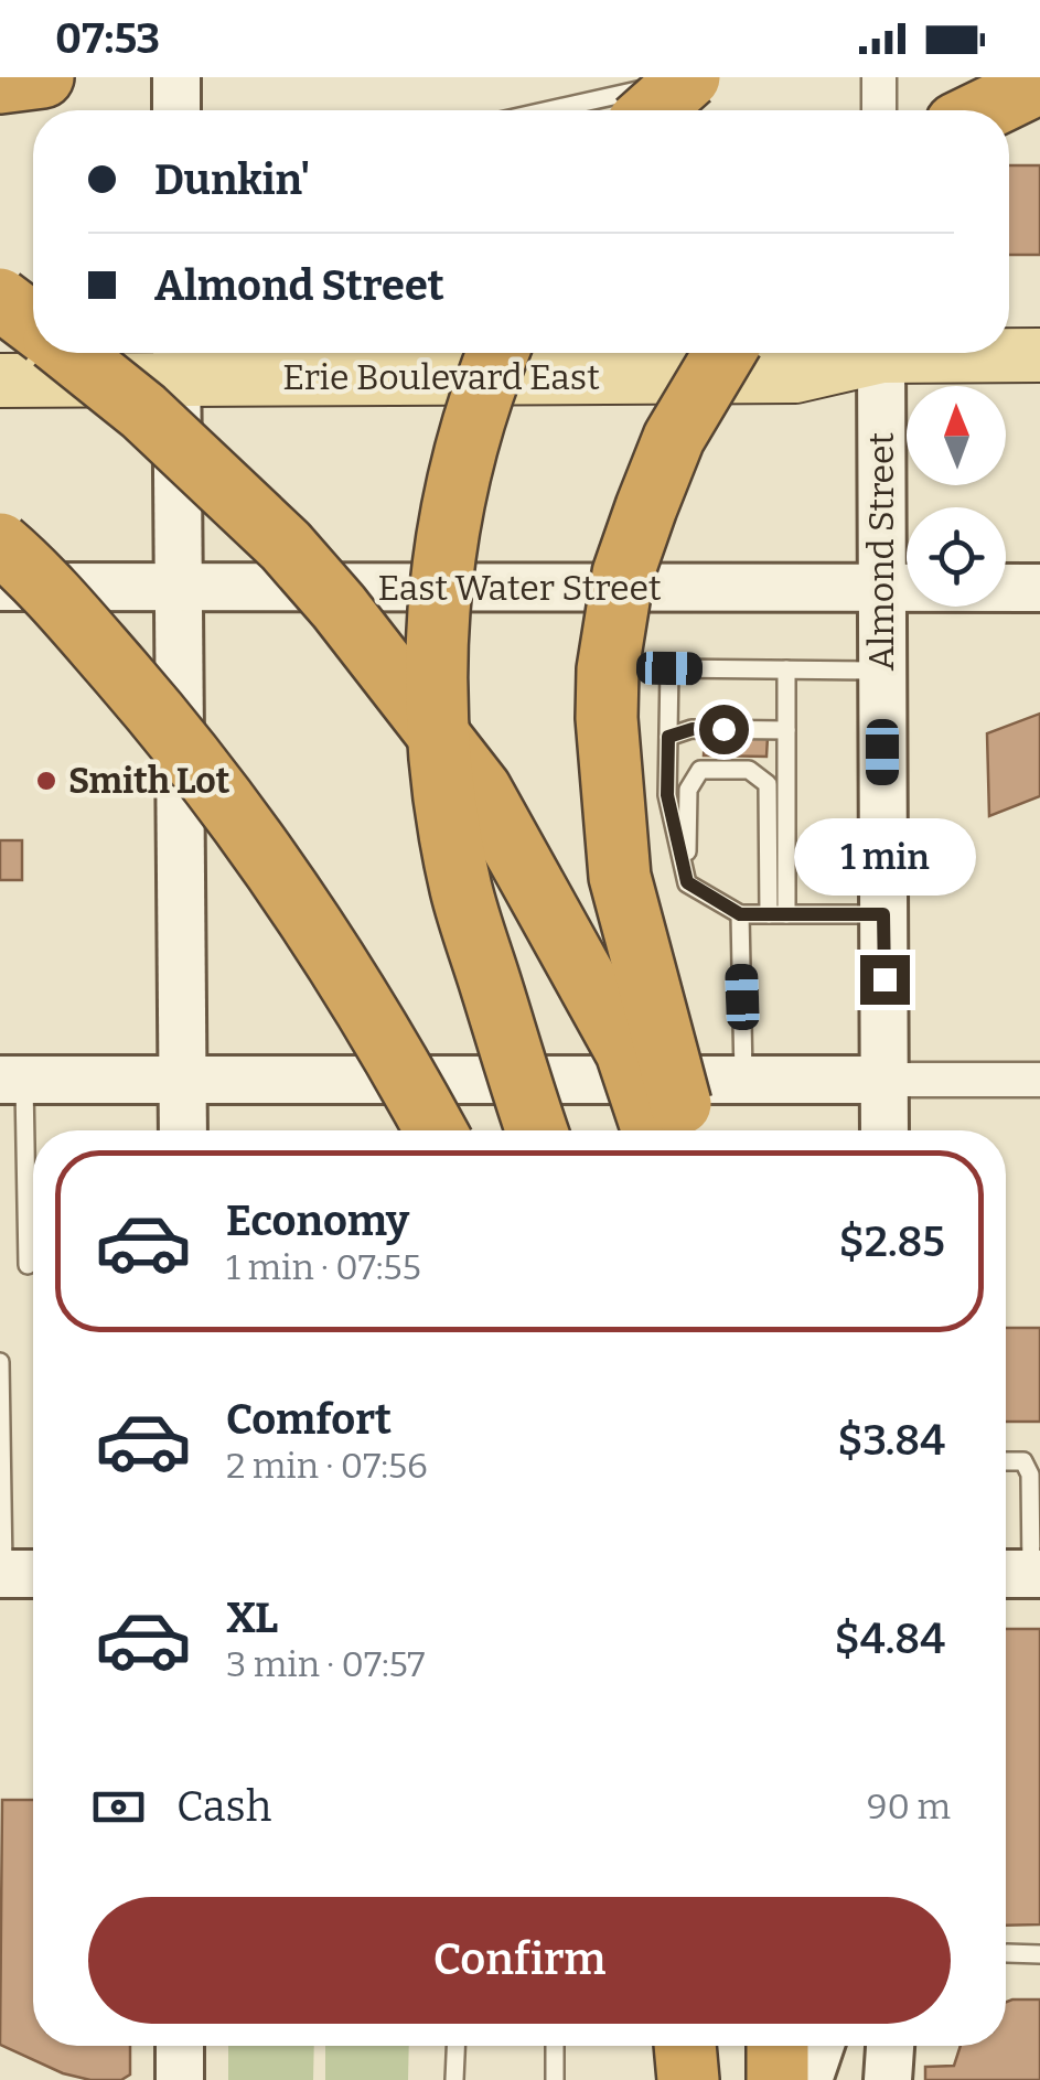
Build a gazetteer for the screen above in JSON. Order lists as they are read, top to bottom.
{
  "streets": {
    "main road": ["Erie Boulevard East"],
    "street": ["Almond Street", "East Water Street"]
  },
  "crossings": [
    ["Almond Street", "East Water Street"]
  ],
  "places": ["Smith Lot"],
  "north": "top",
  "page": {
    "status": "07:53",
    "banner": ["Dunkin'", "Almond Street"],
    "bubble": "1 min",
    "list": [
      {
        "name": "Economy",
        "note": "1 min · 07:55",
        "value": "$2.85"
      },
      {
        "name": "Comfort",
        "note": "2 min · 07:56",
        "value": "$3.84"
      },
      {
        "name": "XL",
        "note": "3 min · 07:57",
        "value": "$4.84"
      }
    ],
    "pay": ["Cash", "90 m"],
    "buttons": "Confirm"
  }
}
